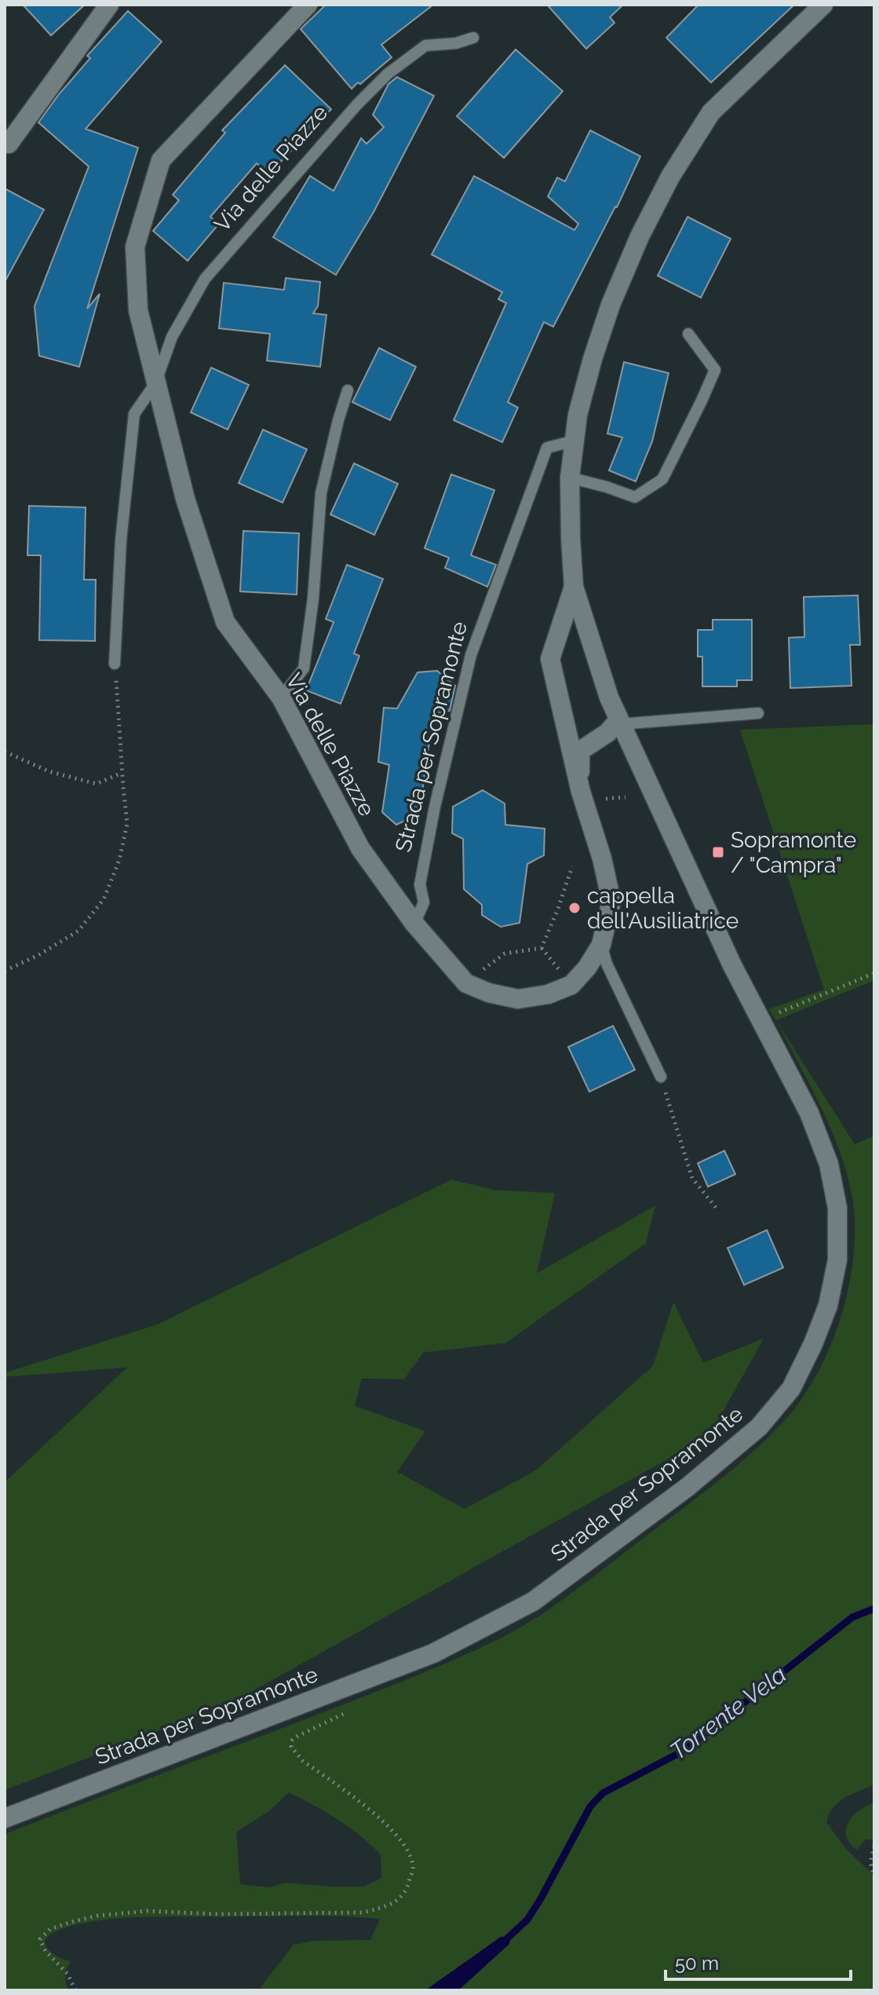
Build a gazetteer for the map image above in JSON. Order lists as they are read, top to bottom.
{
  "streets": {
    "main road": ["Via delle Piazze", "Strada per Sopramonte"]
  },
  "crossings": [
    ["Via delle Piazze", "Strada per Sopramonte"]
  ],
  "water": ["Torrente Vela"],
  "places": {
    "transit": ["Sopramonte / \"Campra\""],
    "other": ["cappella dell'Ausiliatrice"]
  },
  "scale_bar": "50 m"
}
